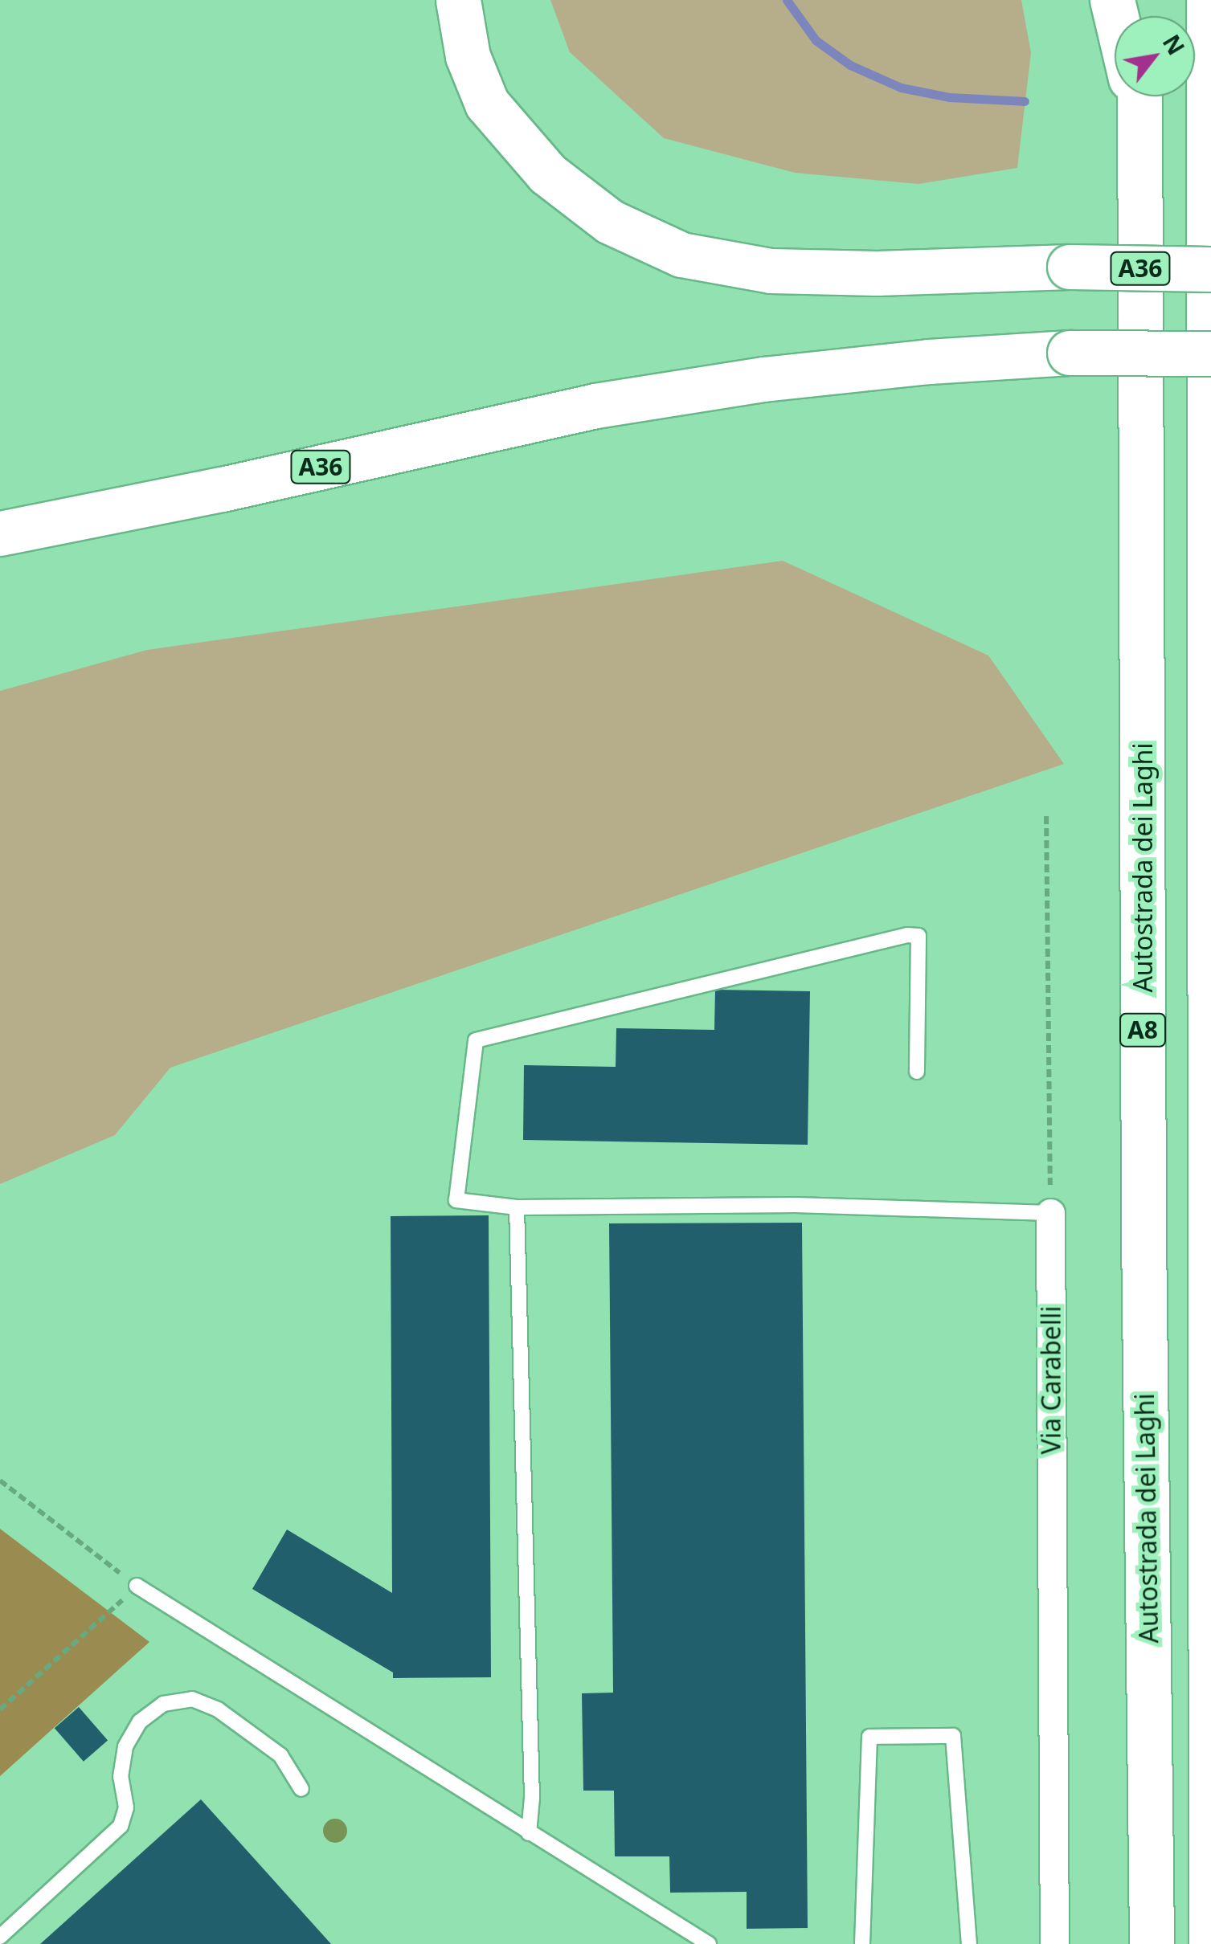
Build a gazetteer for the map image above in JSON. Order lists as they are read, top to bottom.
{
  "streets": {
    "highway": ["A36", "Autostrada dei Laghi", "A8"],
    "street": ["Via Carabelli"]
  },
  "north": "top right"
}
